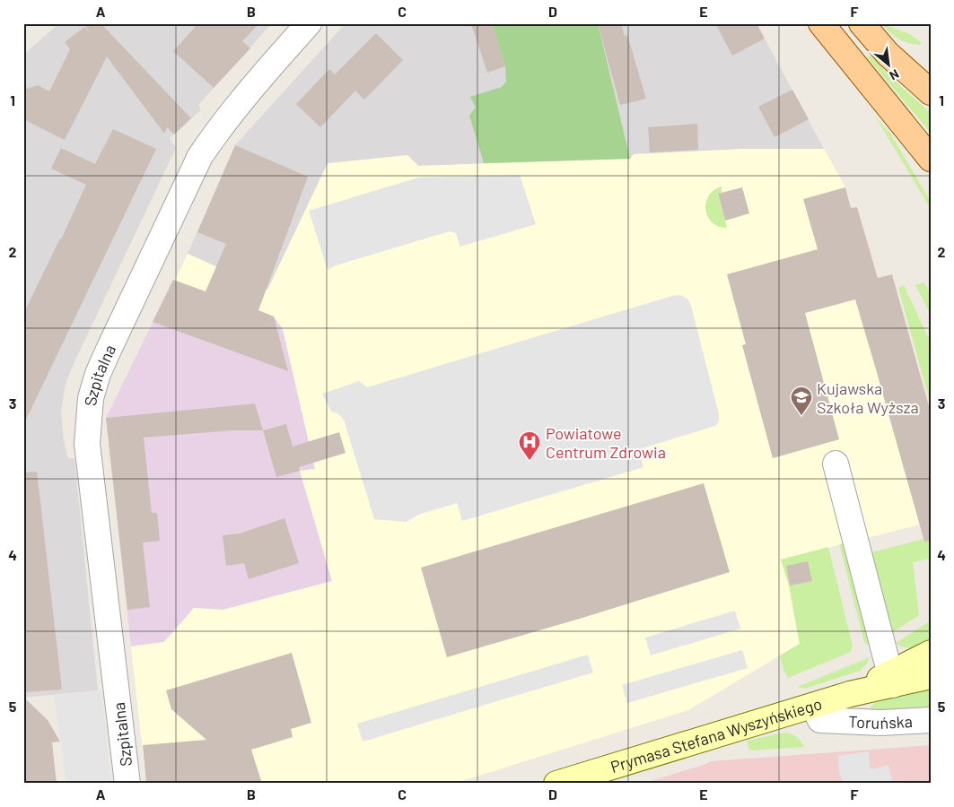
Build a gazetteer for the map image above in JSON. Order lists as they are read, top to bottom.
{
  "streets": {
    "main road": ["Prymasa Stefana Wyszyńskiego"],
    "street": ["Szpitalna", "Toruńska"]
  },
  "crossings": [
    ["Toruńska", "Prymasa Stefana Wyszyńskiego"]
  ],
  "places": {
    "school or university": ["Kujawska Szkoła Wyższa"],
    "hospital": ["Powiatowe Centrum Zdrowia"]
  },
  "north": "bottom right",
  "grid": {
    "columns": [
      "A",
      "B",
      "C",
      "D",
      "E",
      "F"
    ],
    "rows": [
      "1",
      "2",
      "3",
      "4",
      "5"
    ]
  }
}
